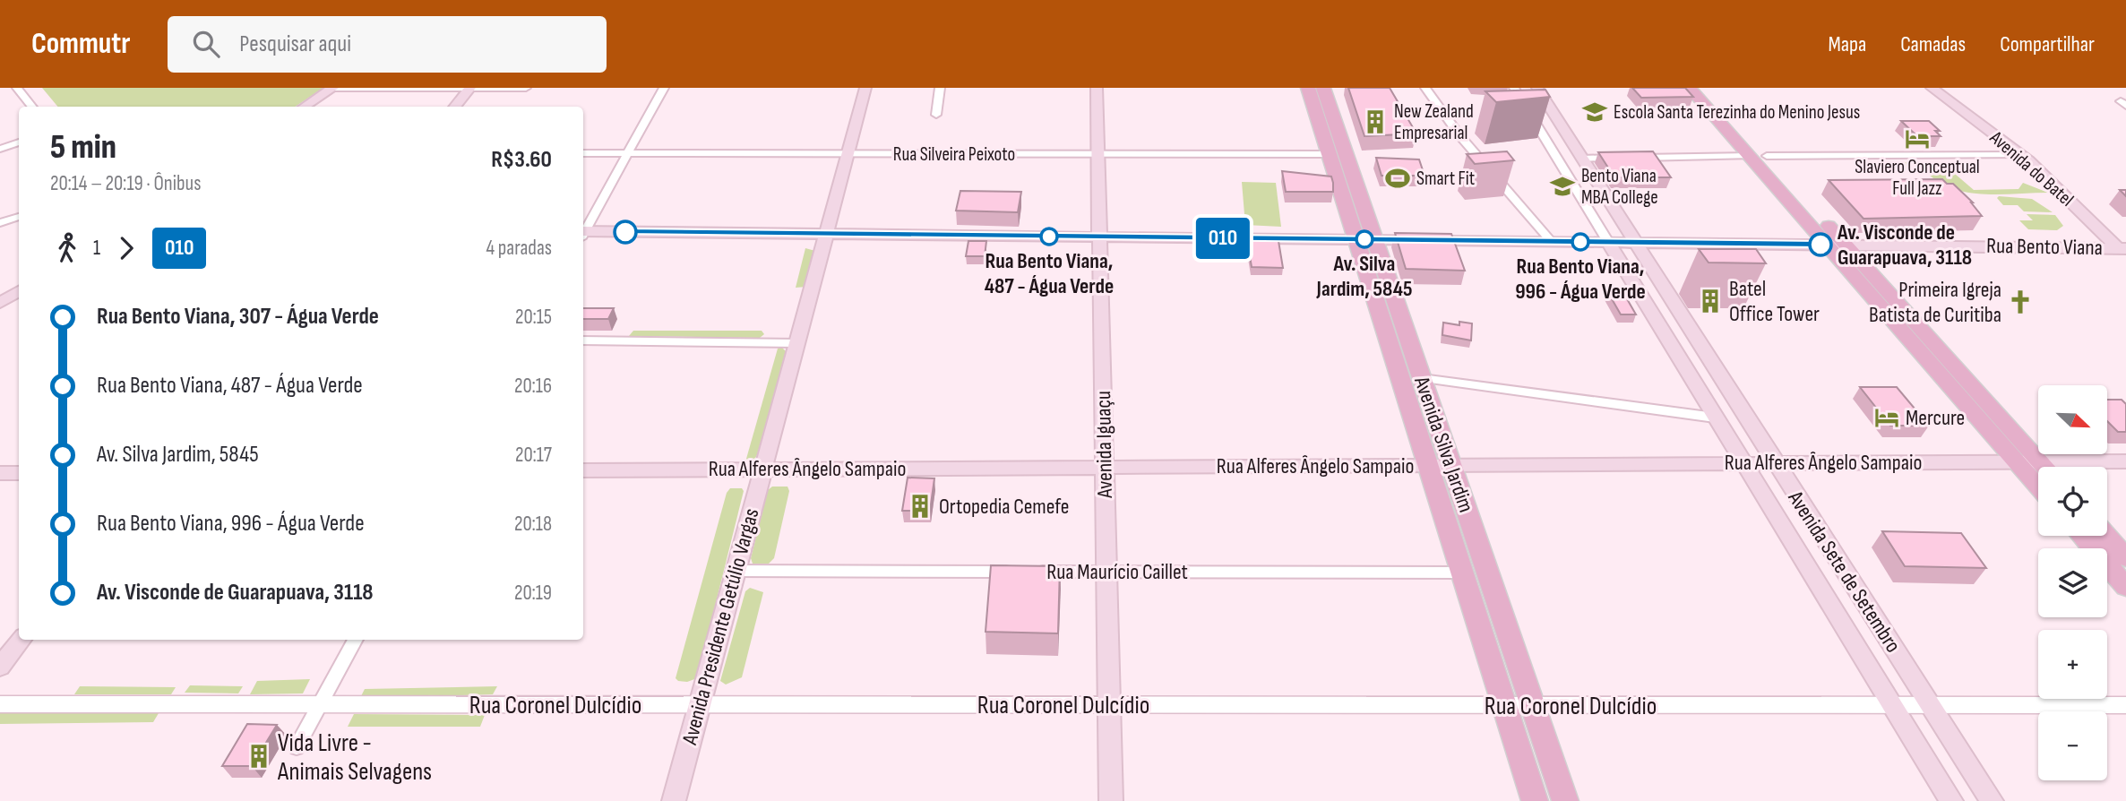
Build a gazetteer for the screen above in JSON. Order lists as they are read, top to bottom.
{
  "streets": {
    "main road": [
      "Avenida do Batel",
      "Rua Bento Viana",
      "Avenida Iguaçu",
      "Avenida Silva Jardim",
      "Rua Alferes Ângelo Sampaio",
      "Avenida Sete de Setembro",
      "Avenida Presidente Getúlio Vargas"
    ],
    "street": ["Rua Silveira Peixoto", "Rua Maurício Caillet", "Rua Coronel Dulcídio"]
  },
  "crossings": [
    ["Rua Silveira Peixoto", "Avenida Iguaçu"],
    ["Rua Silveira Peixoto", "Avenida Silva Jardim"],
    ["Rua Silveira Peixoto", "Avenida Presidente Getúlio Vargas"],
    ["Avenida do Batel", "Rua Bento Viana"],
    ["Rua Bento Viana", "Avenida Iguaçu"],
    ["Rua Bento Viana", "Avenida Silva Jardim"],
    ["Rua Bento Viana", "Avenida Sete de Setembro"],
    ["Rua Bento Viana", "Avenida Presidente Getúlio Vargas"],
    ["Avenida Iguaçu", "Rua Alferes Ângelo Sampaio"],
    ["Avenida Iguaçu", "Rua Maurício Caillet"],
    ["Avenida Iguaçu", "Rua Coronel Dulcídio"],
    ["Avenida Silva Jardim", "Rua Alferes Ângelo Sampaio"],
    ["Avenida Silva Jardim", "Rua Maurício Caillet"],
    ["Avenida Silva Jardim", "Rua Coronel Dulcídio"],
    ["Rua Alferes Ângelo Sampaio", "Avenida Sete de Setembro"],
    ["Rua Alferes Ângelo Sampaio", "Avenida Presidente Getúlio Vargas"],
    ["Rua Maurício Caillet", "Avenida Presidente Getúlio Vargas"],
    ["Avenida Sete de Setembro", "Rua Coronel Dulcídio"],
    ["Avenida Presidente Getúlio Vargas", "Rua Coronel Dulcídio"]
  ],
  "places": {
    "school or university": ["Escola Santa Terezinha do Menino Jesus", "Bento Viana MBA College"],
    "building": [
      "New Zealand Empresarial",
      "Batel Office Tower",
      "Ortopedia Cemefe",
      "Vida Livre - Animais Selvagens"
    ],
    "hotel": ["Slaviero Conceptual Full Jazz", "Mercure"],
    "sports": ["Smart Fit"],
    "other": [
      "Rua Bento Viana, 487 - Água Verde",
      "Av. Silva Jardim, 5845",
      "Rua Bento Viana, 996 - Água Verde",
      "Av. Visconde de Guarapuava, 3118"
    ],
    "church": ["Primeira Igreja Batista de Curitiba"]
  },
  "lines": ["bus line 010"],
  "north": "bottom right",
  "page": {
    "header": "Commutr",
    "search": "Pesquisar aqui",
    "nav": ["Mapa", "Camadas", "Compartilhar"],
    "on_map": "010",
    "heading": ["5 min", "20:14 – 20:19 · Ônibus", "R$3.60"],
    "legs": ["1", "010", "4 paradas"],
    "list": [
      {
        "name": "Rua Bento Viana, 307 - Água Verde",
        "value": "20:15"
      },
      {
        "name": "Rua Bento Viana, 487 - Água Verde",
        "value": "20:16"
      },
      {
        "name": "Av. Silva Jardim, 5845",
        "value": "20:17"
      },
      {
        "name": "Rua Bento Viana, 996 - Água Verde",
        "value": "20:18"
      },
      {
        "name": "Av. Visconde de Guarapuava, 3118",
        "value": "20:19"
      }
    ],
    "map_buttons": ["+", "−"]
  }
}
